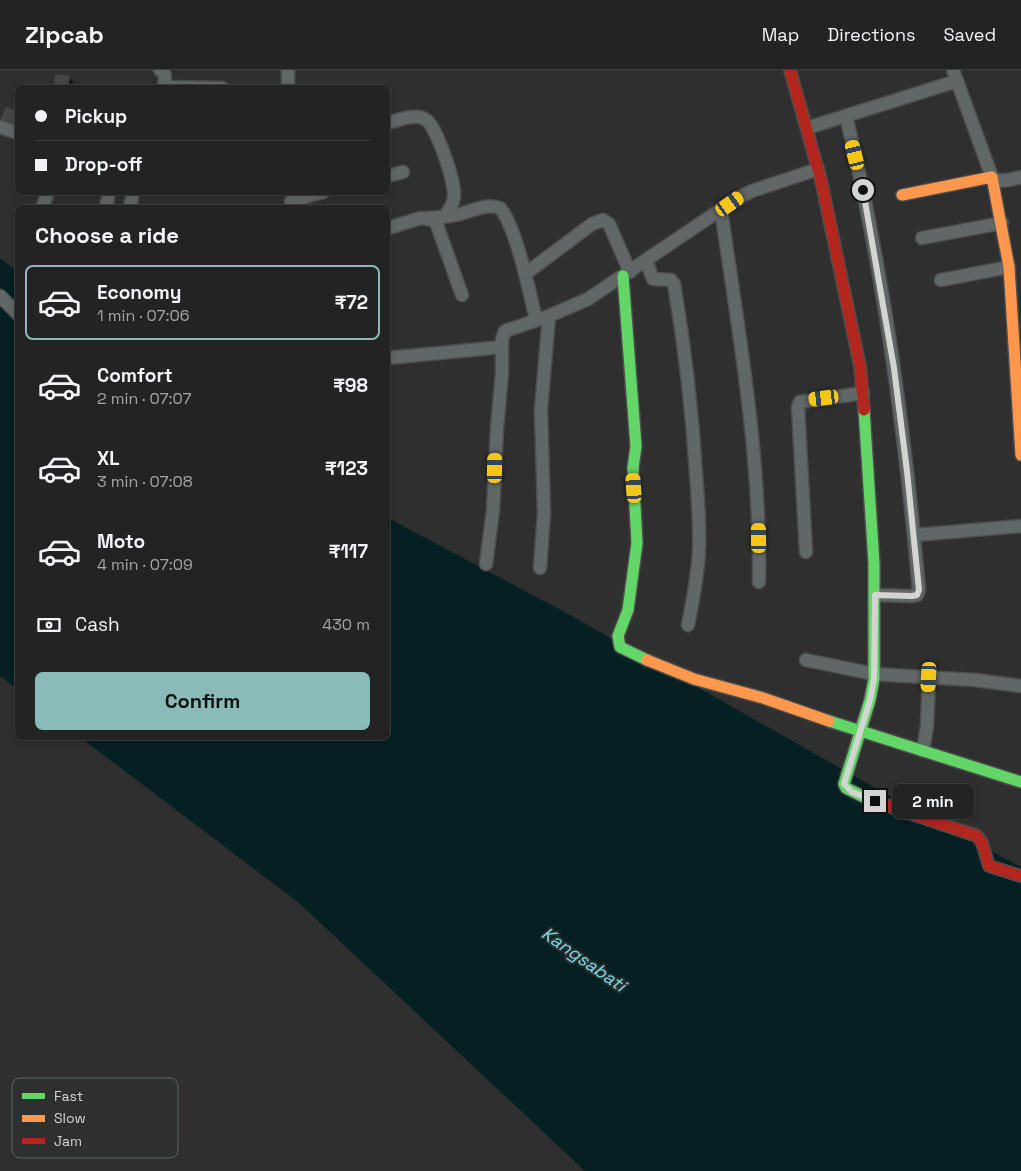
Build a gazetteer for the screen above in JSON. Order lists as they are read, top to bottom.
{
  "water": ["Kangsabati"],
  "legend": ["Fast", "Slow", "Jam"],
  "page": {
    "header": "Zipcab",
    "nav": ["Map", "Directions", "Saved"],
    "banner": ["Pickup", "Drop-off"],
    "heading": "Choose a ride",
    "list": [
      {
        "name": "Economy",
        "note": "1 min · 07:06",
        "value": "₹72"
      },
      {
        "name": "Comfort",
        "note": "2 min · 07:07",
        "value": "₹98"
      },
      {
        "name": "XL",
        "note": "3 min · 07:08",
        "value": "₹123"
      },
      {
        "name": "Moto",
        "note": "4 min · 07:09",
        "value": "₹117"
      }
    ],
    "pay": ["Cash", "430 m"],
    "buttons": "Confirm",
    "bubble": "2 min"
  }
}
